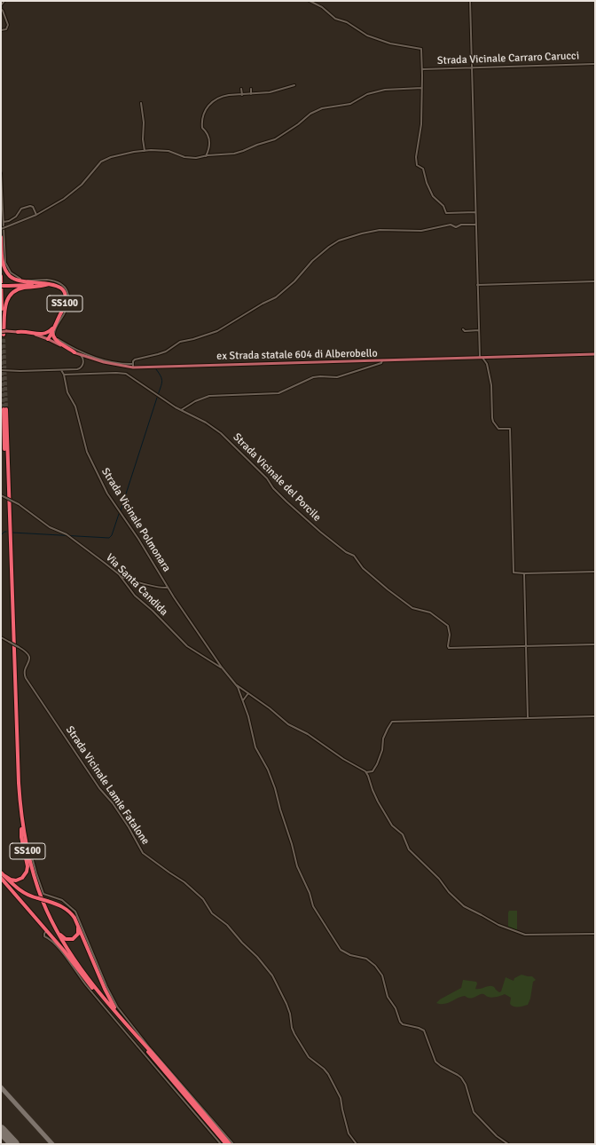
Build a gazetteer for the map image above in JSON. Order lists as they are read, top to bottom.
{
  "streets": {
    "highway": ["SS100"],
    "main road": ["ex Strada statale 604 di Alberobello"],
    "street": [
      "Strada Vicinale Carraro Carucci",
      "Strada Vicinale del Porcile",
      "Strada Vicinale Polmonara",
      "Via Santa Candida",
      "Strada Vicinale Lamie Fatalone"
    ]
  },
  "crossings": [
    ["SS100", "ex Strada statale 604 di Alberobello"],
    ["Strada Vicinale del Porcile", "Strada Vicinale Polmonara"],
    ["Strada Vicinale Polmonara", "Via Santa Candida"]
  ]
}
